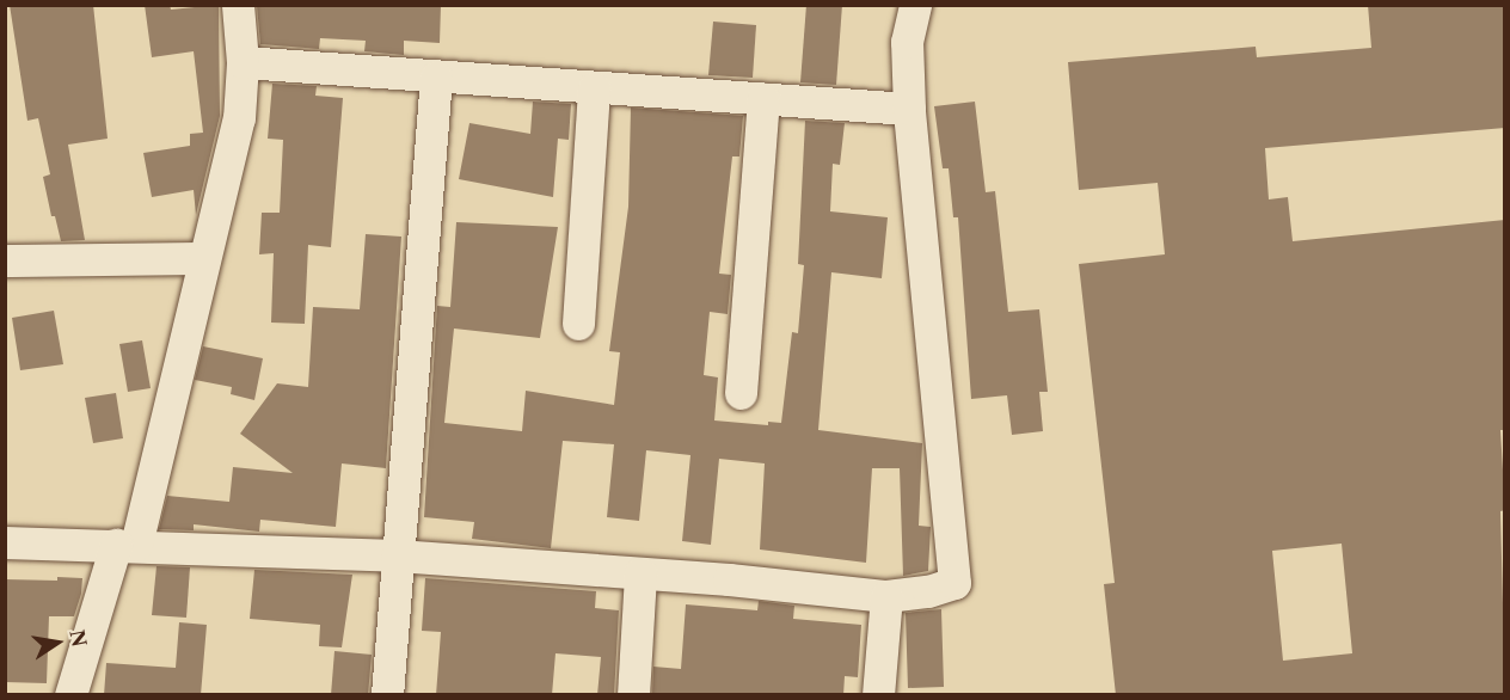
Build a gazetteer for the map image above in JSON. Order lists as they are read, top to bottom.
{
  "north": "right"
}
